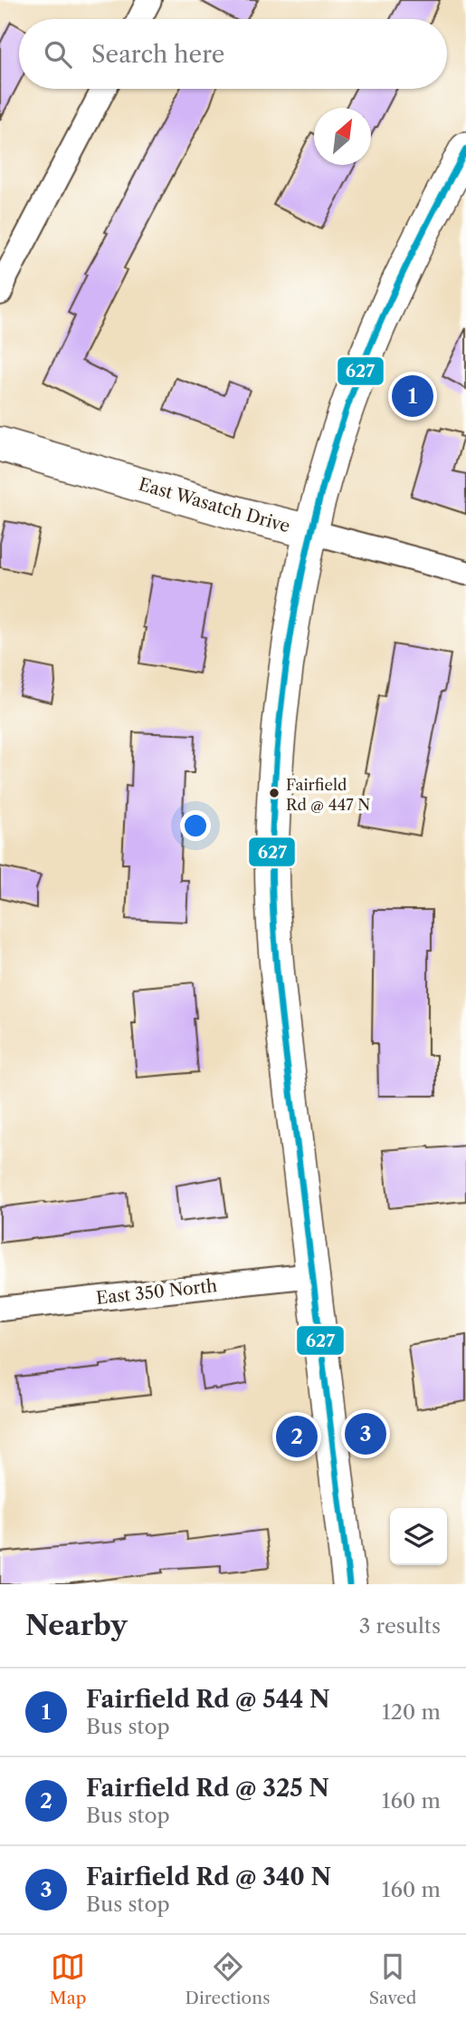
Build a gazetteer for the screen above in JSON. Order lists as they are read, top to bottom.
{
  "streets": {
    "main road": ["East Wasatch Drive"],
    "street": ["East 350 North"]
  },
  "places": ["Fairfield Rd @ 447 N"],
  "lines": ["transit line 627"],
  "north": "top right",
  "page": {
    "search": "Search here",
    "pins": ["1", "3", "2"],
    "heading": ["Nearby", "3 results"],
    "list": [
      {
        "mark": "1",
        "name": "Fairfield Rd @ 544 N",
        "note": "Bus stop",
        "value": "120 m"
      },
      {
        "mark": "2",
        "name": "Fairfield Rd @ 325 N",
        "note": "Bus stop",
        "value": "160 m"
      },
      {
        "mark": "3",
        "name": "Fairfield Rd @ 340 N",
        "note": "Bus stop",
        "value": "160 m"
      }
    ],
    "nav": ["Map", "Directions", "Saved"]
  }
}
